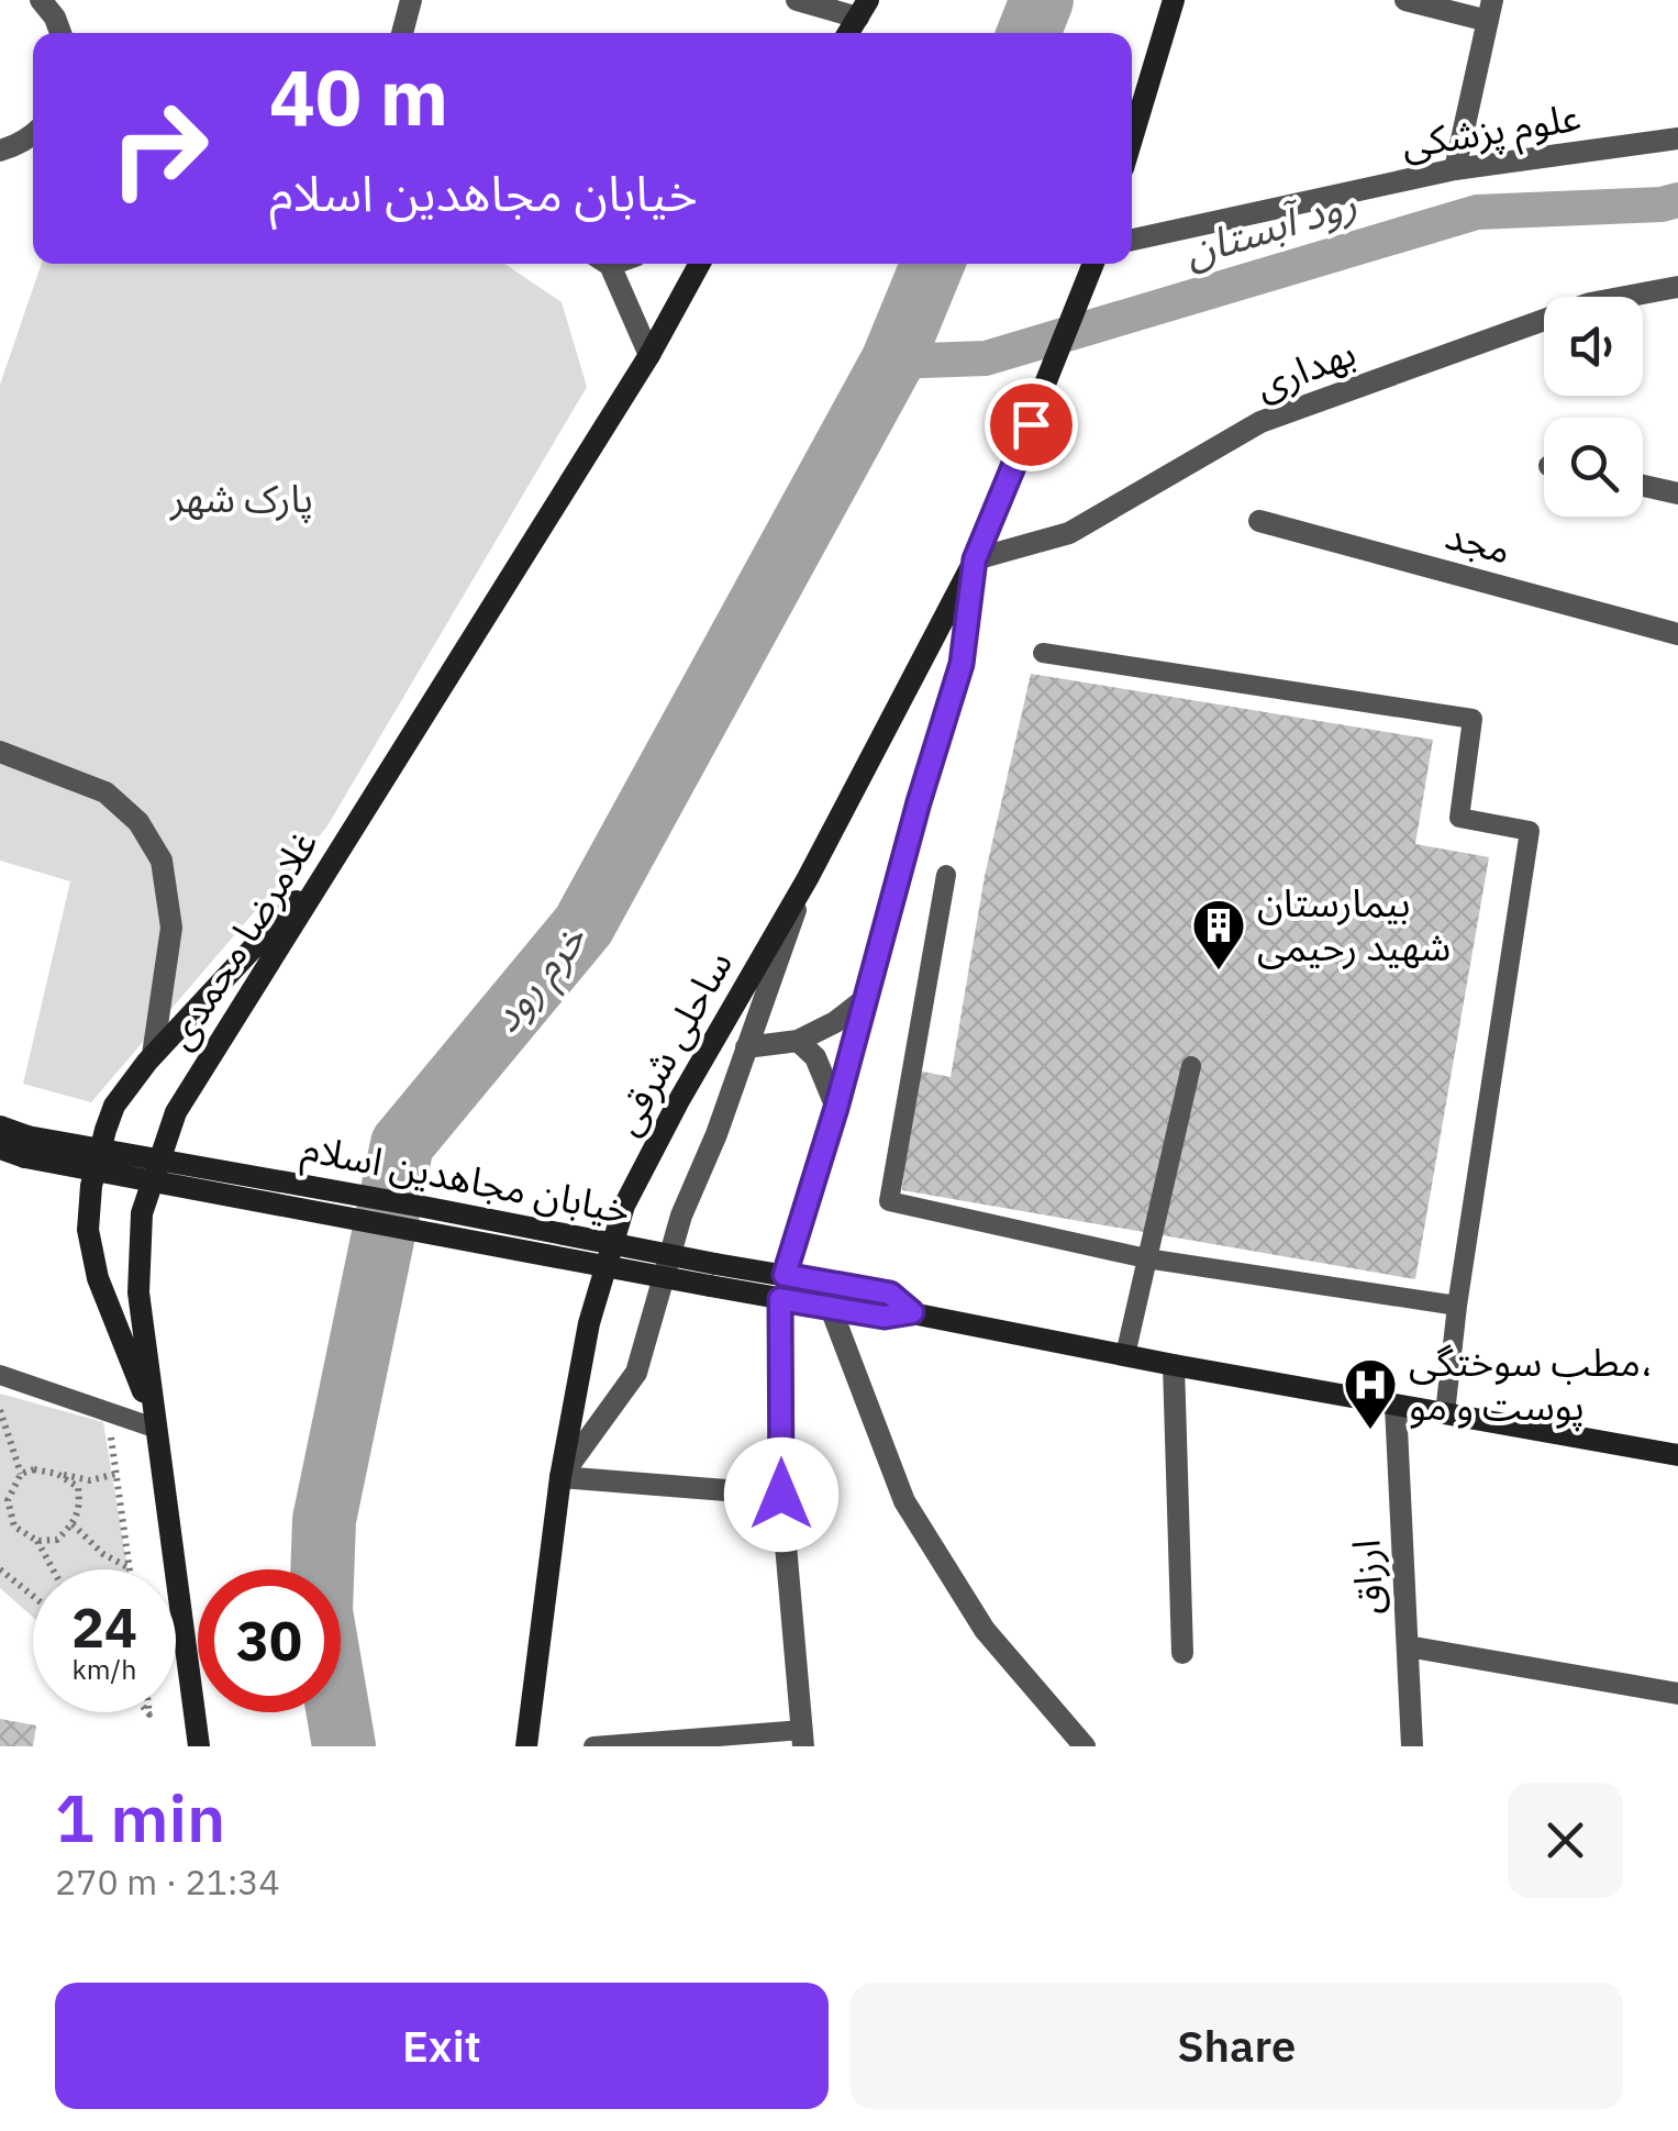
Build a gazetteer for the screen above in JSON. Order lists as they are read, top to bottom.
{
  "streets": {
    "main road": ["غلامرضا محمدی", "ساحلی شرقی", "خیابان مجاهدین اسلام"],
    "street": [
      "علوم پزشکی",
      "بهداری",
      "مجد",
      "ارزاق"
    ]
  },
  "crossings": [
    ["بهداری", "ساحلی شرقی"],
    ["خیابان مجاهدین اسلام", "ارزاق"]
  ],
  "water": ["رود آبستان", "خرم رود"],
  "parks": ["پارک شهر"],
  "places": {
    "building": ["بیمارستان شهید رحیمی"],
    "hospital": ["مطب سوختگی، پوست و مو"]
  },
  "page": {
    "turn": ["40 m", "خیابان مجاهدین اسلام"],
    "speed": "24 km/h",
    "limit": "30",
    "heading": ["1 min", "270 m · 21:34"],
    "buttons": ["Exit", "Share"]
  }
}
